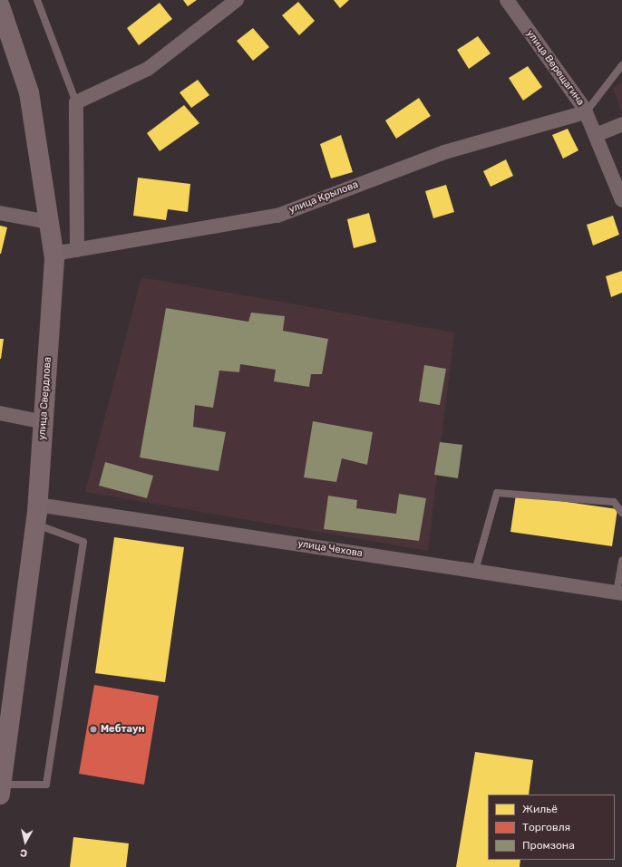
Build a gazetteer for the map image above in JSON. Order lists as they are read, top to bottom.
{
  "streets": {
    "main road": ["улица Свердлова"],
    "street": ["улица Верещагина", "улица Крылова", "улица Чехова"]
  },
  "crossings": [
    ["улица Верещагина", "улица Крылова"],
    ["улица Крылова", "улица Свердлова"],
    ["улица Свердлова", "улица Чехова"]
  ],
  "places": ["Мебтаун"],
  "legend": ["Жильё", "Торговля", "Промзона"],
  "north": "bottom"
}
